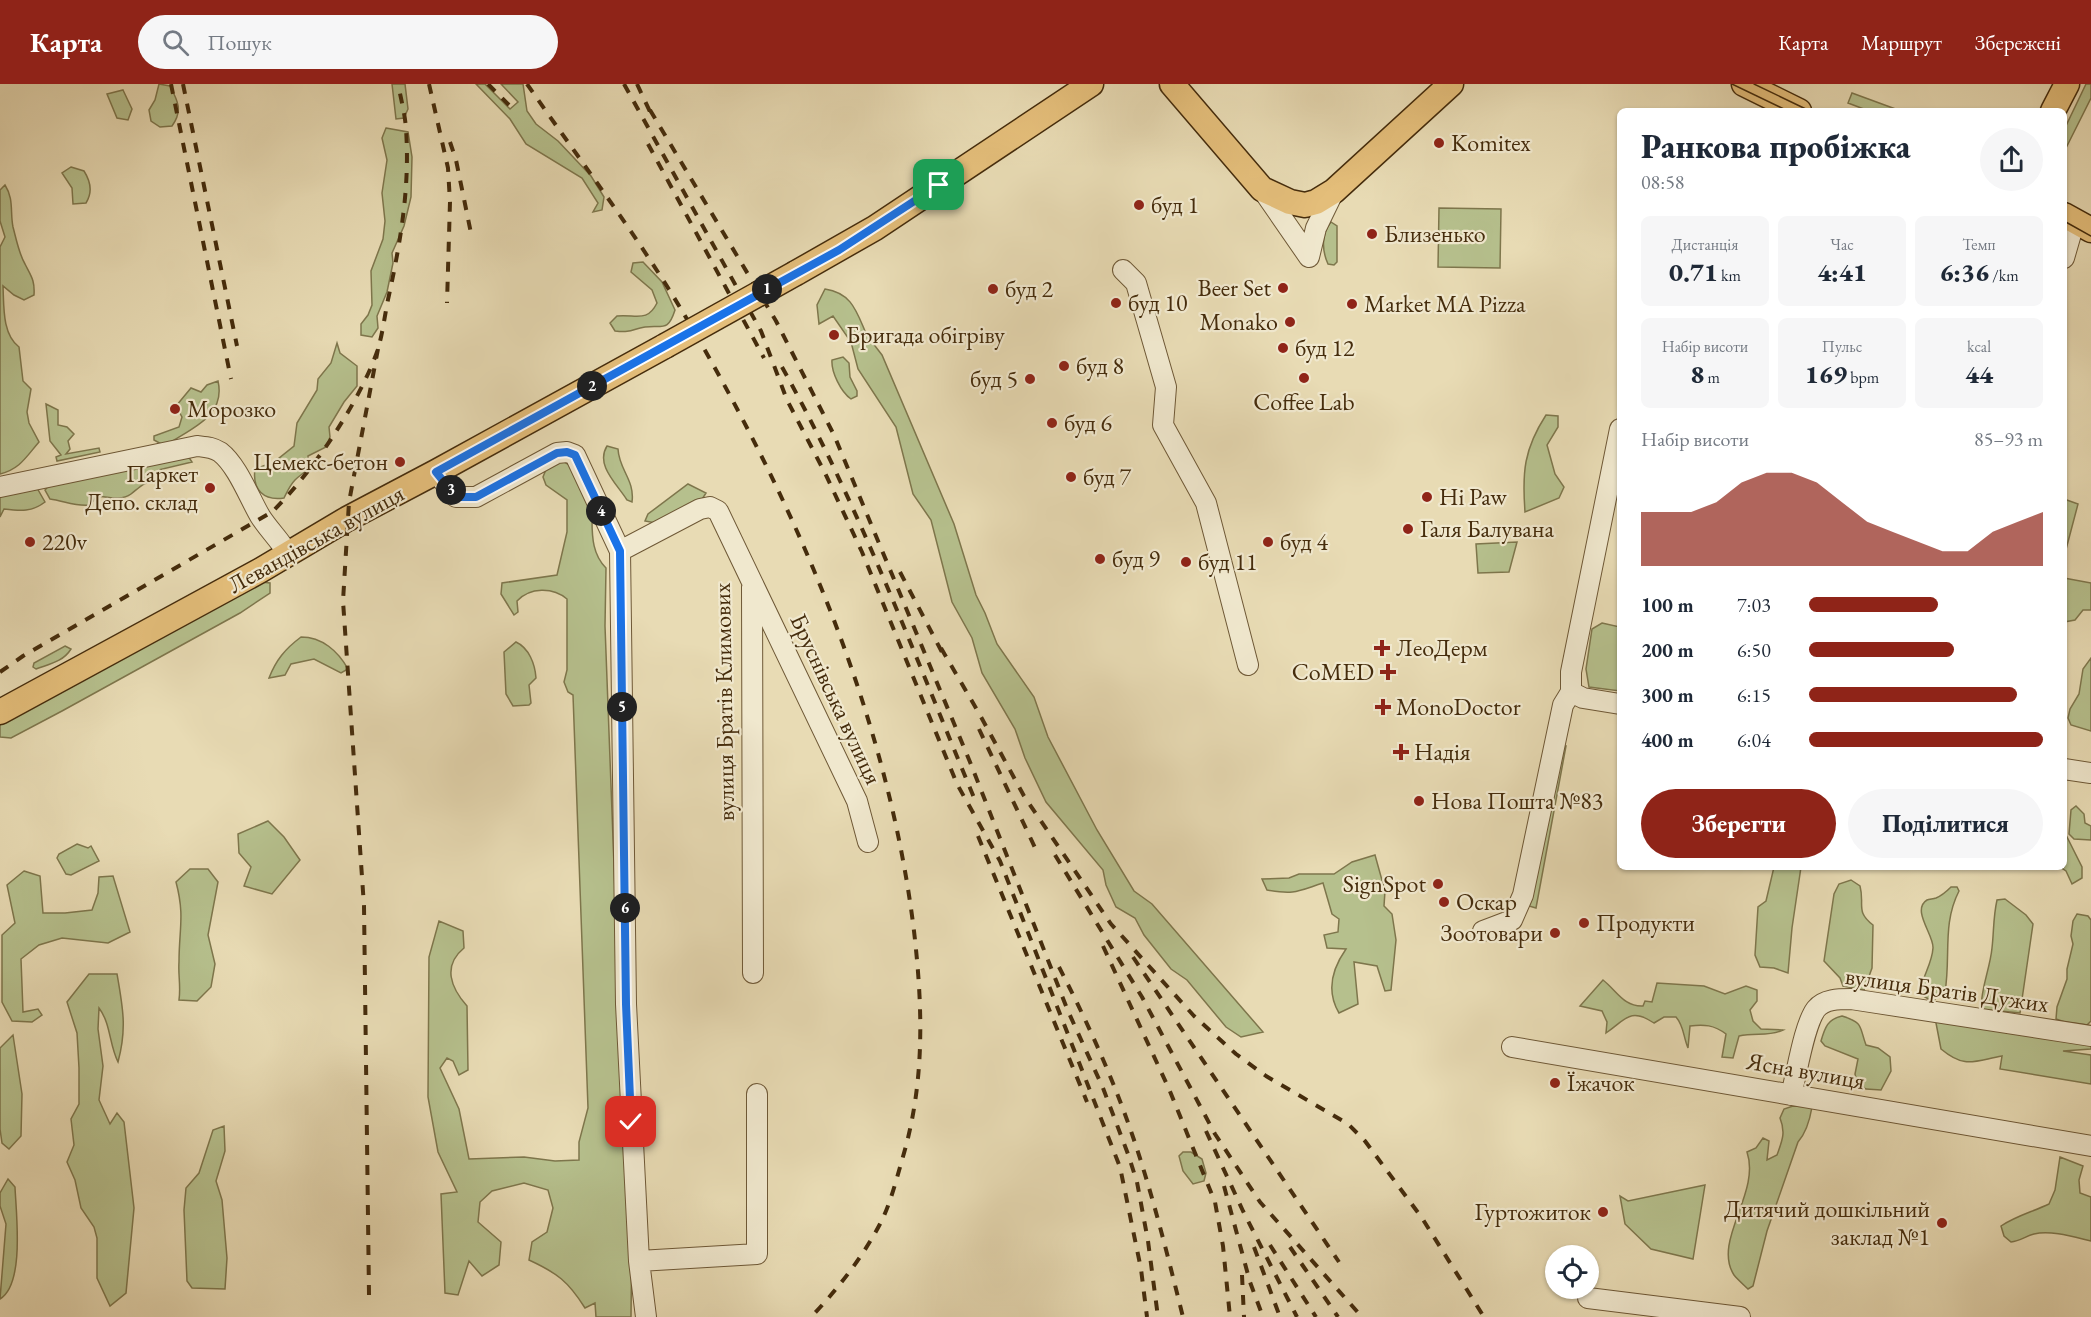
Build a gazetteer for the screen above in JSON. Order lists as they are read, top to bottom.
{
  "streets": {
    "main road": ["Левандівська вулиця"],
    "street": [
      "Бруснівська вулиця",
      "вулиця Братів Климових",
      "вулиця Братів Дужих",
      "Ясна вулиця"
    ]
  },
  "crossings": [
    ["Бруснівська вулиця", "вулиця Братів Климових"],
    ["вулиця Братів Дужих", "Ясна вулиця"]
  ],
  "places": {
    "other": [
      "Komitex",
      "буд 1",
      "Близенько",
      "Beer Set",
      "буд 2",
      "буд 10",
      "Market MA Pizza",
      "Monako",
      "Бригада обігріву",
      "буд 12",
      "буд 8",
      "Coffee Lab",
      "буд 5",
      "Морозко",
      "буд 6",
      "Цемекс-бетон",
      "буд 7",
      "Паркет Депо. склад",
      "Hi Paw",
      "Галя Балувана",
      "220v",
      "буд 4",
      "буд 9",
      "буд 11",
      "Нова Пошта №83",
      "SignSpot",
      "Оскар",
      "Продукти",
      "Зоотовари",
      "Їжачок",
      "Гуртожиток",
      "Дитячий дошкільний заклад №1"
    ],
    "health": [
      "ЛеоДерм",
      "CoMED",
      "MonoDoctor",
      "Надія"
    ]
  },
  "page": {
    "header": "Карта",
    "search": "Пошук",
    "nav": ["Карта", "Маршрут", "Збережені"],
    "heading": ["Ранкова пробіжка", "08:58"],
    "stats": [
      ["Дистанція", "0.71 km"],
      ["Час", "4:41"],
      ["Темп", "6:36 /km"],
      ["Набір висоти", "8 m"],
      ["Пульс", "169 bpm"],
      ["kcal", "44"]
    ],
    "pins": [
      "1",
      "2",
      "3",
      "4",
      "5",
      "6"
    ],
    "chart": ["Набір висоти", "85–93 m"],
    "list": [
      {
        "name": "100 m",
        "note": "7:03"
      },
      {
        "name": "200 m",
        "note": "6:50"
      },
      {
        "name": "300 m",
        "note": "6:15"
      },
      {
        "name": "400 m",
        "note": "6:04"
      }
    ],
    "buttons": ["Зберегти", "Поділитися"]
  }
}
